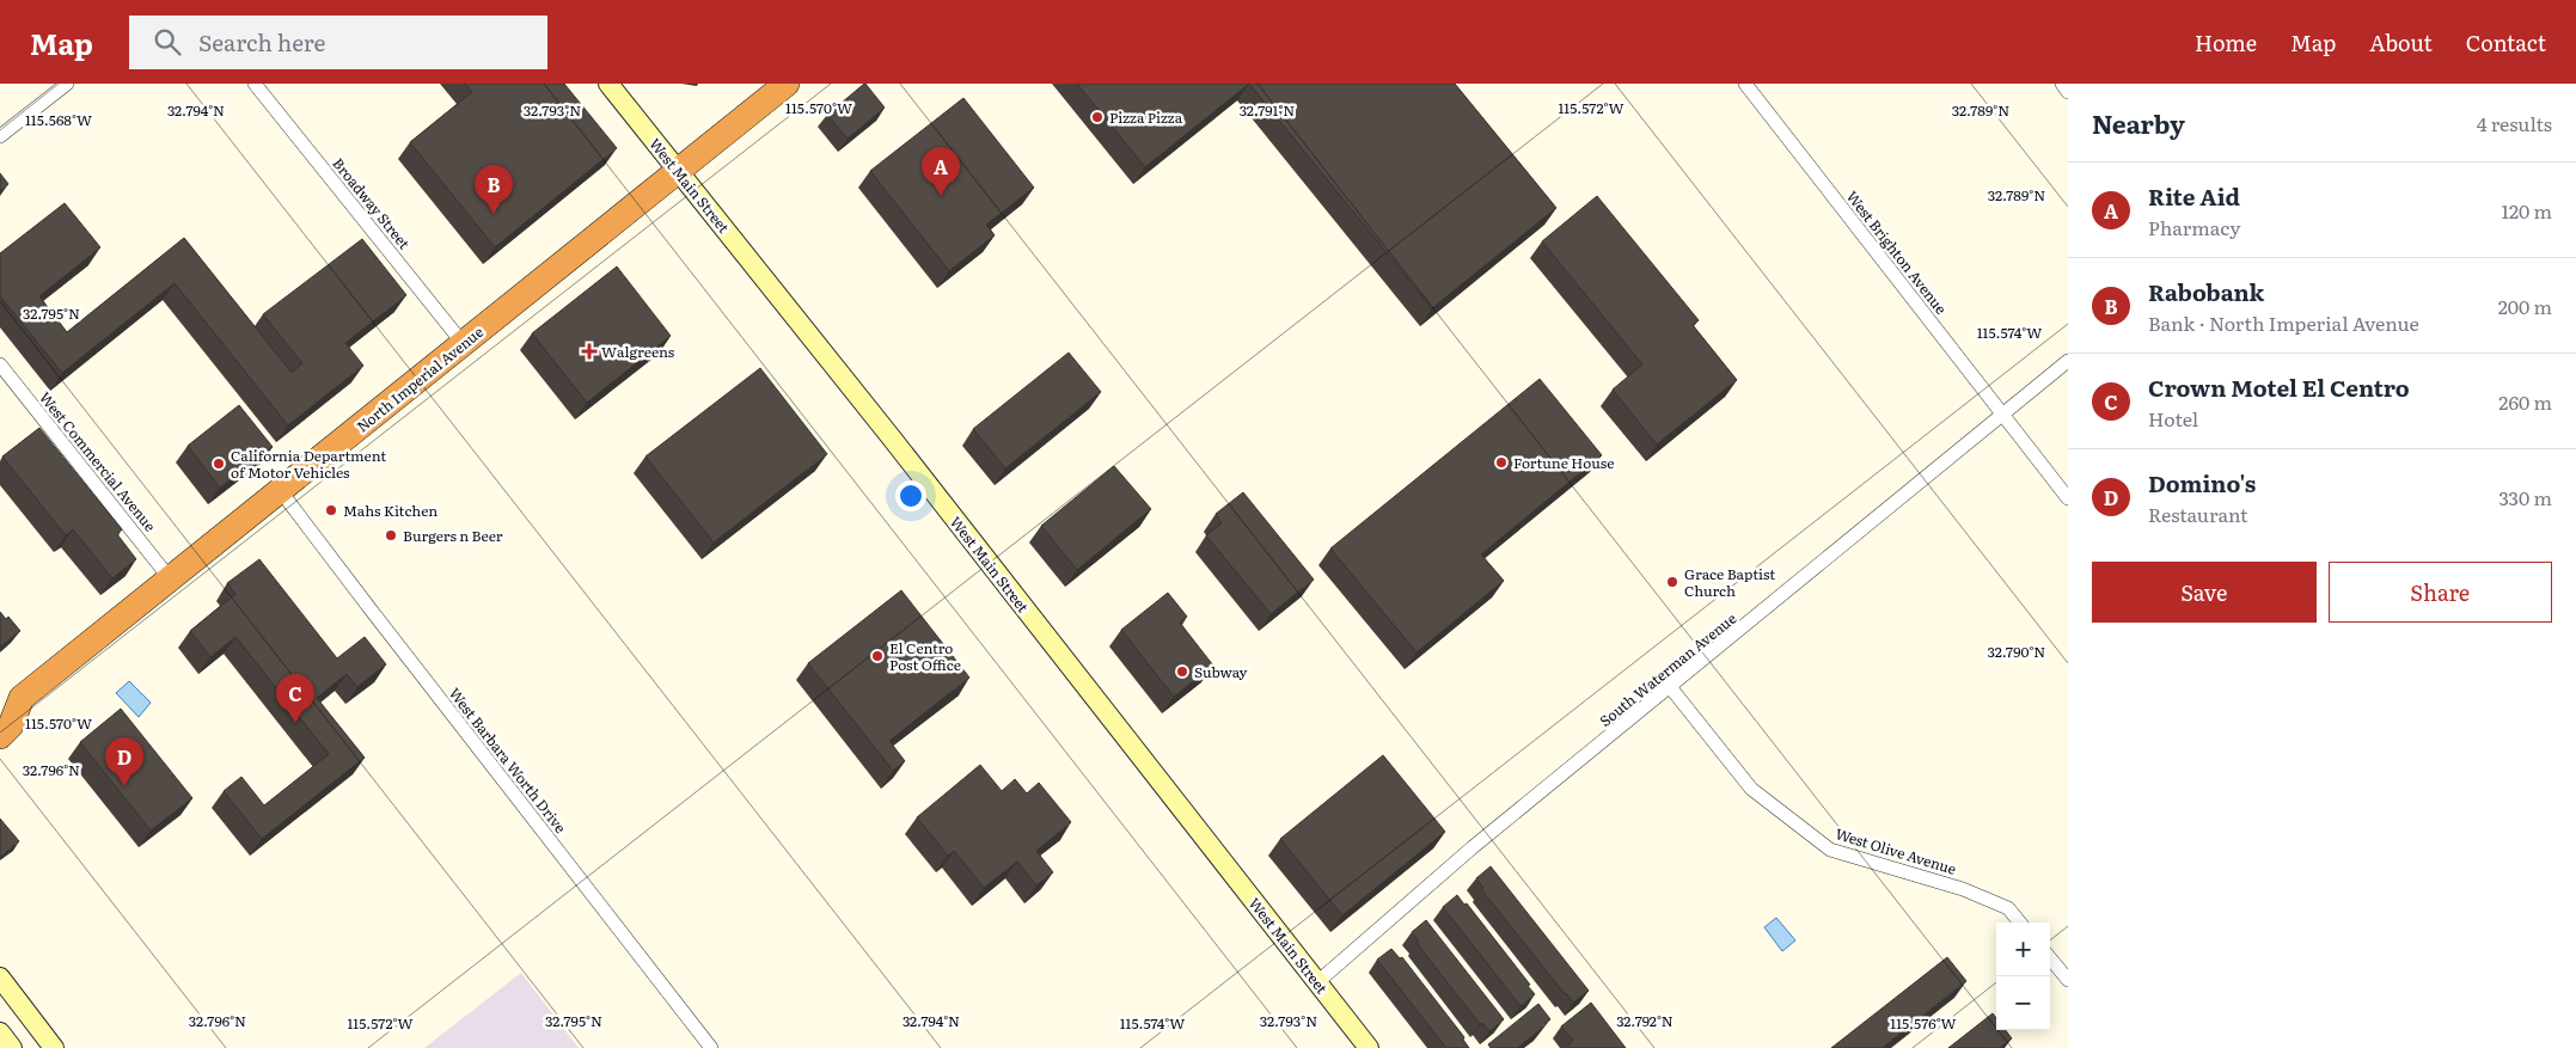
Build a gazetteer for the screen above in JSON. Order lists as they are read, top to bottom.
{
  "streets": {
    "highway": ["North Imperial Avenue"],
    "street": [
      "West Main Street",
      "Broadway Street",
      "West Brighton Avenue",
      "West Commercial Avenue",
      "South Waterman Avenue",
      "West Barbara Worth Drive",
      "West Olive Avenue"
    ]
  },
  "crossings": [
    ["West Main Street", "North Imperial Avenue"],
    ["West Main Street", "South Waterman Avenue"],
    ["Broadway Street", "North Imperial Avenue"],
    ["West Brighton Avenue", "South Waterman Avenue"],
    ["North Imperial Avenue", "West Commercial Avenue"],
    ["North Imperial Avenue", "West Barbara Worth Drive"],
    ["South Waterman Avenue", "West Olive Avenue"]
  ],
  "places": {
    "other": [
      "Pizza Pizza",
      "Fortune House",
      "California Department of Motor Vehicles",
      "Mahs Kitchen",
      "Burgers n Beer",
      "Grace Baptist Church",
      "El Centro Post Office",
      "Subway"
    ],
    "health": ["Walgreens"]
  },
  "page": {
    "header": "Map",
    "search": "Search here",
    "nav": [
      "Home",
      "Map",
      "About",
      "Contact"
    ],
    "heading": ["Nearby", "4 results"],
    "pins": [
      "A",
      "B",
      "C",
      "D"
    ],
    "list": [
      {
        "mark": "A",
        "name": "Rite Aid",
        "note": "Pharmacy",
        "value": "120 m"
      },
      {
        "mark": "B",
        "name": "Rabobank",
        "note": "Bank · North Imperial Avenue",
        "value": "200 m"
      },
      {
        "mark": "C",
        "name": "Crown Motel El Centro",
        "note": "Hotel",
        "value": "260 m"
      },
      {
        "mark": "D",
        "name": "Domino's",
        "note": "Restaurant",
        "value": "330 m"
      }
    ],
    "buttons": ["Save", "Share"],
    "map_buttons": ["+", "−"]
  },
  "coordinates": [
    "115.570°W",
    "115.572°W",
    "32.794°N",
    "32.793°N",
    "32.791°N",
    "32.789°N",
    "115.568°W",
    "32.795°N",
    "115.574°W",
    "32.790°N",
    "32.796°N",
    "32.792°N",
    "115.576°W"
  ]
}
